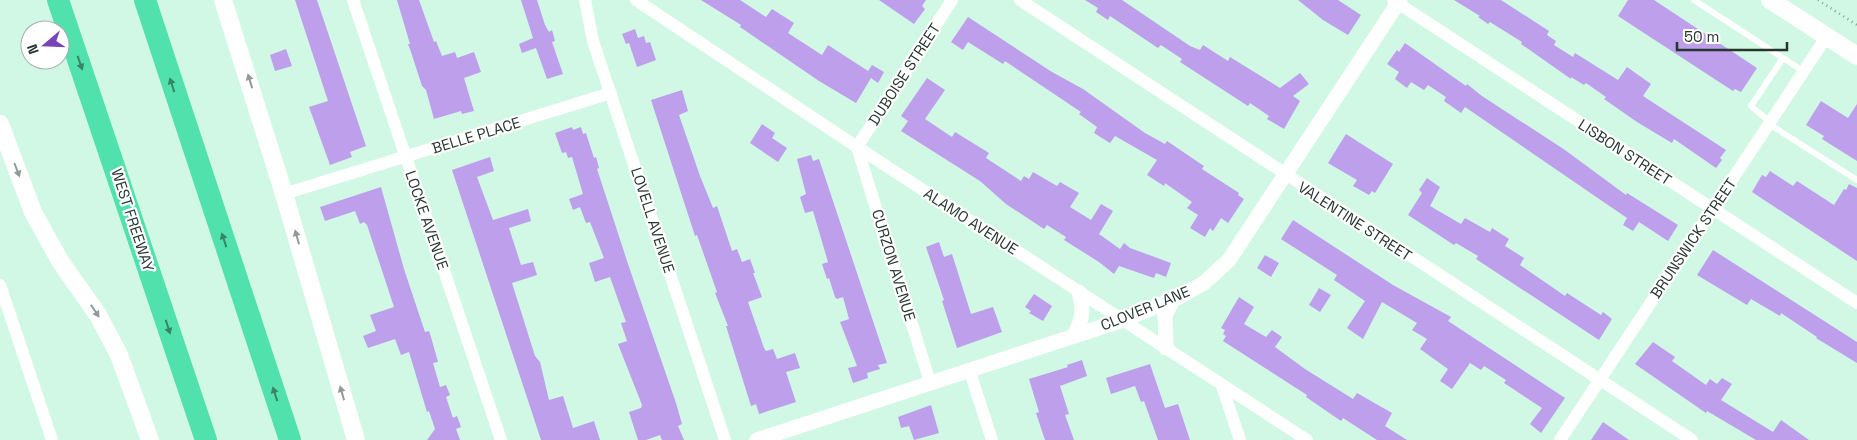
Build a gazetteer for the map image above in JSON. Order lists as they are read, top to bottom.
{
  "streets": {
    "highway": ["WEST FREEWAY"],
    "street": [
      "DUBOISE STREET",
      "BELLE PLACE",
      "LISBON STREET",
      "LOCKE AVENUE",
      "LOVELL AVENUE",
      "ALAMO AVENUE",
      "VALENTINE STREET",
      "BRUNSWICK STREET",
      "CURZON AVENUE",
      "CLOVER LANE"
    ]
  },
  "crossings": [
    ["DUBOISE STREET", "ALAMO AVENUE"],
    ["DUBOISE STREET", "CURZON AVENUE"],
    ["BELLE PLACE", "LOCKE AVENUE"],
    ["BELLE PLACE", "LOVELL AVENUE"],
    ["LISBON STREET", "BRUNSWICK STREET"],
    ["LISBON STREET", "CLOVER LANE"],
    ["ALAMO AVENUE", "CURZON AVENUE"],
    ["ALAMO AVENUE", "CLOVER LANE"],
    ["VALENTINE STREET", "BRUNSWICK STREET"],
    ["VALENTINE STREET", "CLOVER LANE"],
    ["CURZON AVENUE", "CLOVER LANE"]
  ],
  "scale_bar": "50 m",
  "north": "left"
}
